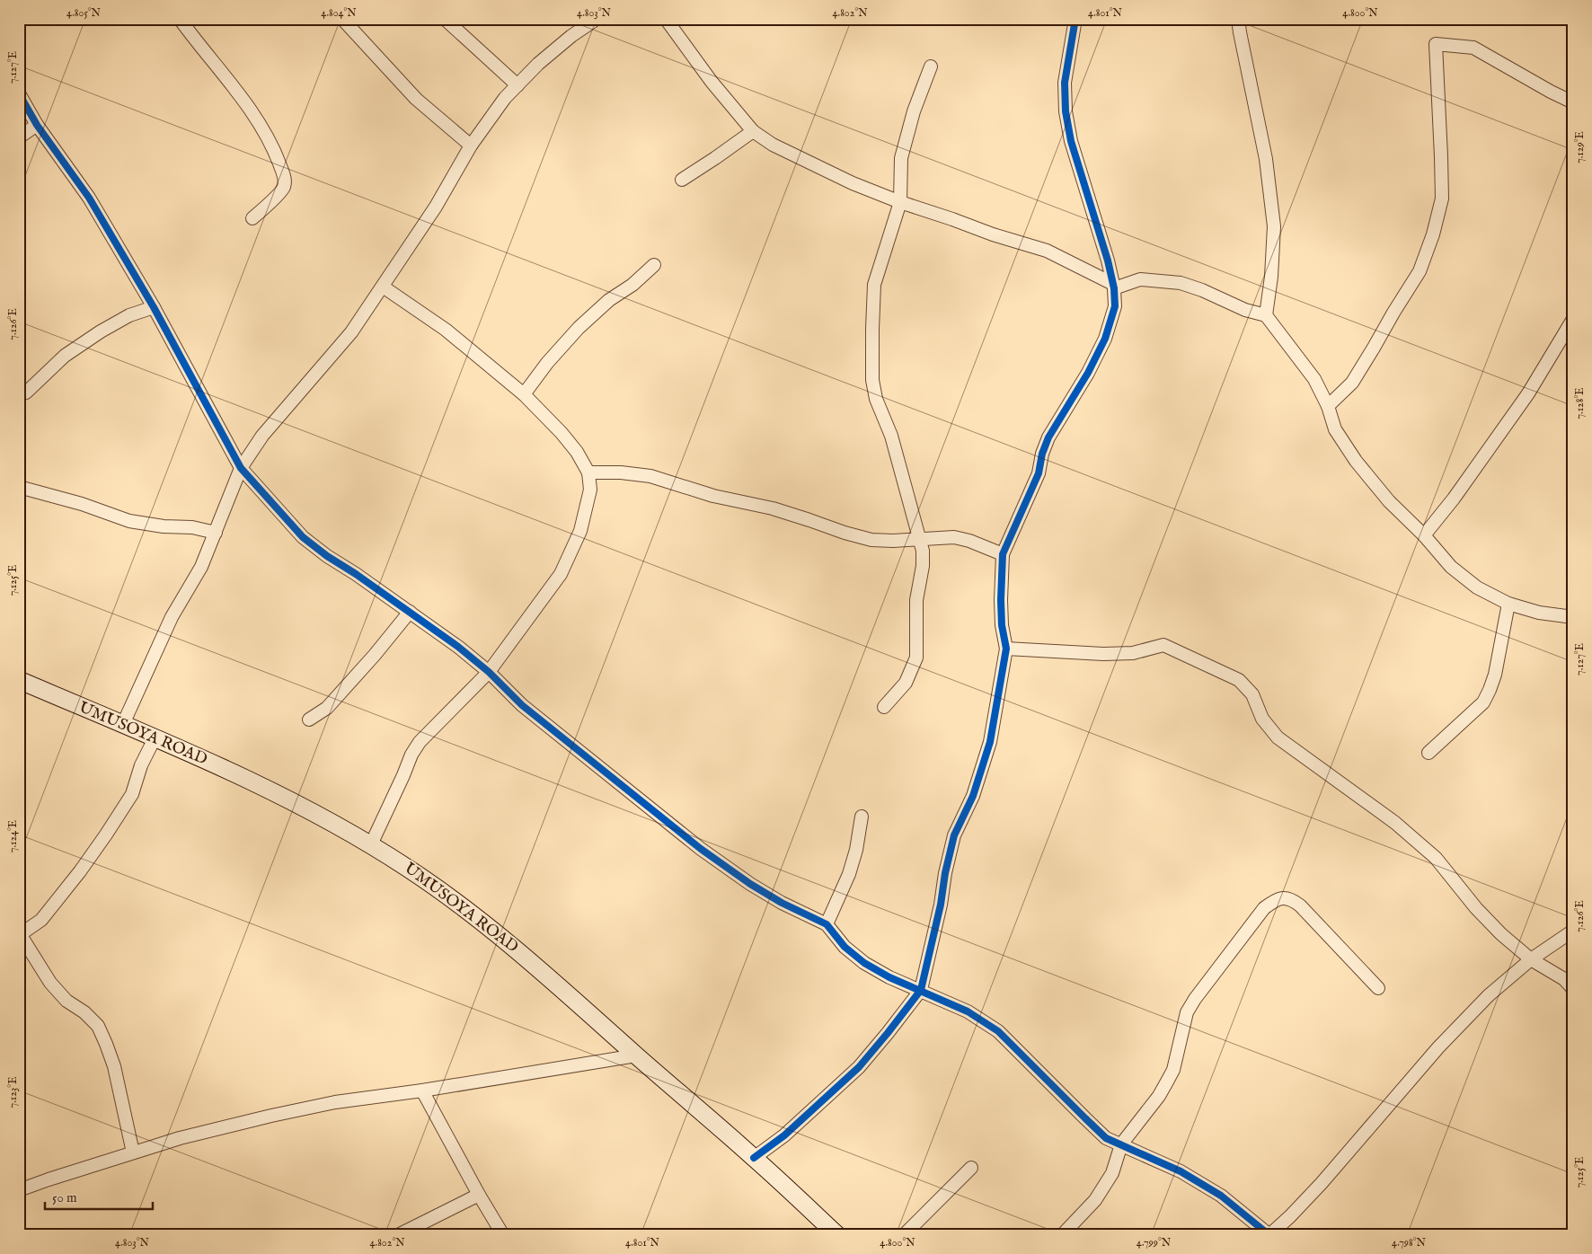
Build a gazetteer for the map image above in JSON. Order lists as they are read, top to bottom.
{
  "streets": {
    "main road": ["UMUSOYA ROAD"]
  },
  "scale_bar": "50 m",
  "coordinates": [
    "4.805°N",
    "4.804°N",
    "4.803°N",
    "4.802°N",
    "4.801°N",
    "4.800°N",
    "7.127°E",
    "7.129°E",
    "7.126°E",
    "7.128°E",
    "7.125°E",
    "7.124°E",
    "7.123°E",
    "4.799°N",
    "4.798°N"
  ]
}
